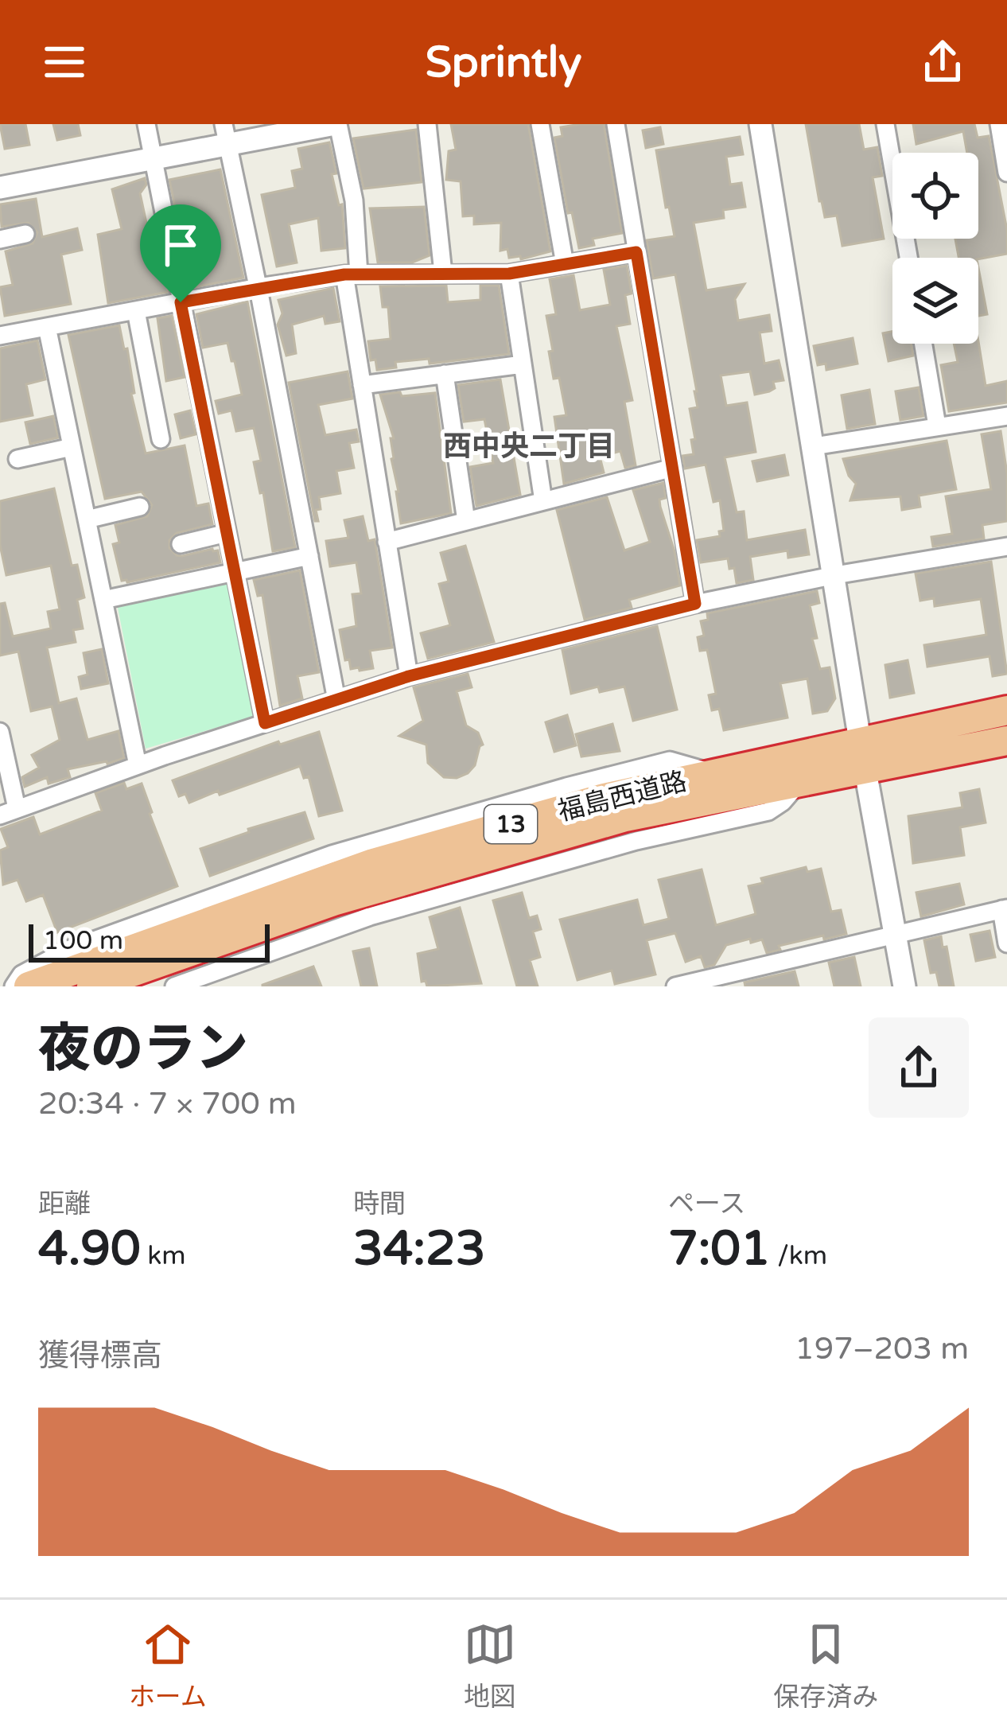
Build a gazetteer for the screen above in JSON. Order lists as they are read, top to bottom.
{
  "streets": {
    "highway": ["福島西道路", "13"]
  },
  "districts": ["西中央二丁目"],
  "scale_bar": "100 m",
  "page": {
    "header": "Sprintly",
    "scale": "100 m",
    "heading": ["夜のラン", "20:34 · 7 × 700 m"],
    "stats": [
      ["距離", "4.90 km"],
      ["時間", "34:23"],
      ["ペース", "7:01 /km"]
    ],
    "chart": ["獲得標高", "197–203 m"],
    "tabs": ["ホーム", "地図", "保存済み"]
  }
}
